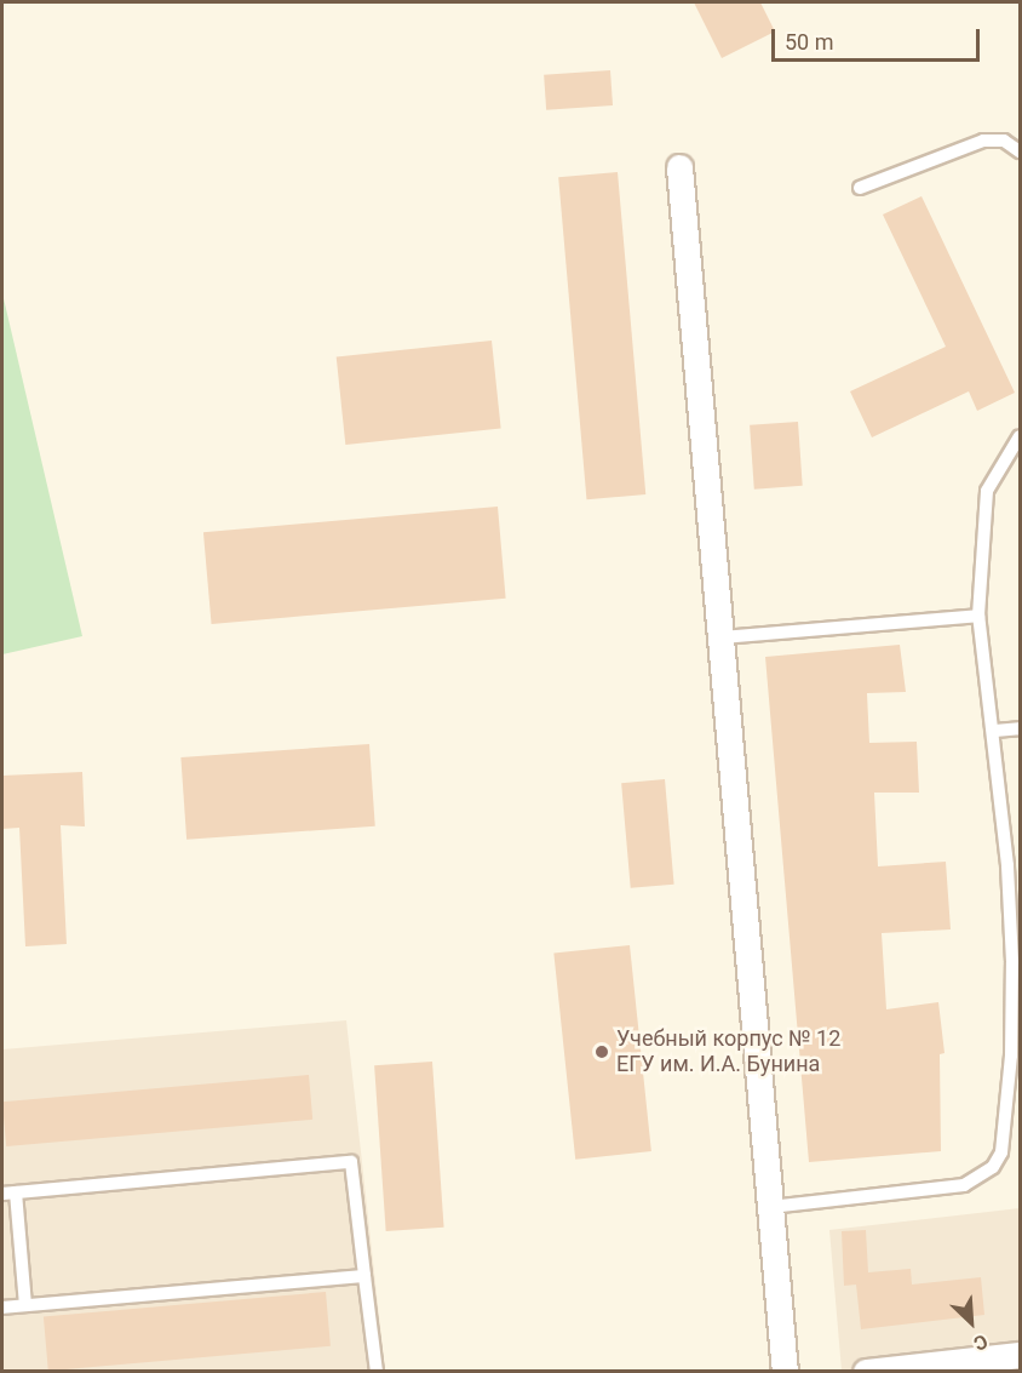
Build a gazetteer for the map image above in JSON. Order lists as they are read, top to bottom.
{
  "places": ["Учебный корпус № 12 ЕГУ им. И.А. Бунина"],
  "scale_bar": "50 m",
  "north": "bottom right"
}
